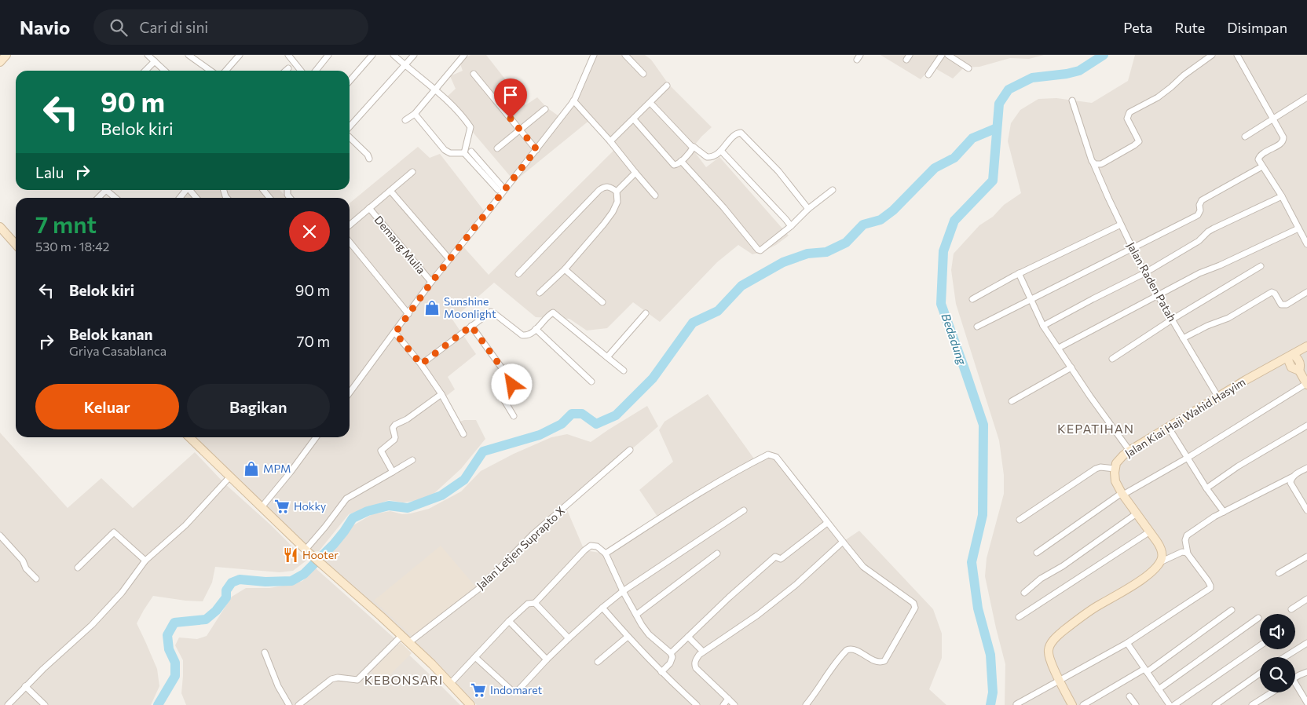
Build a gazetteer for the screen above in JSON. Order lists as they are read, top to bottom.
{
  "streets": {
    "street": [
      "Demang Mulia",
      "Jalan Raden Patah",
      "Jalan Kiai Haji Wahid Hasyim",
      "Jalan Letjen Suprapto X"
    ]
  },
  "crossings": [
    ["Jalan Raden Patah", "Jalan Kiai Haji Wahid Hasyim"]
  ],
  "districts": ["KEPATIHAN", "KEBONSARI"],
  "water": ["Bedadung"],
  "places": {
    "shop": ["Sunshine Moonlight", "MPM"],
    "supermarket": ["Hokky", "Indomaret"],
    "restaurant": ["Hooter"]
  },
  "page": {
    "header": "Navio",
    "search": "Cari di sini",
    "nav": ["Peta", "Rute", "Disimpan"],
    "turn": ["90 m", "Belok kiri"],
    "then": "Lalu",
    "heading": ["7 mnt", "530 m · 18:42"],
    "list": [
      {
        "name": "Belok kiri",
        "value": "90 m"
      },
      {
        "name": "Belok kanan",
        "note": "Griya Casablanca",
        "value": "70 m"
      }
    ],
    "buttons": ["Keluar", "Bagikan"]
  }
}
